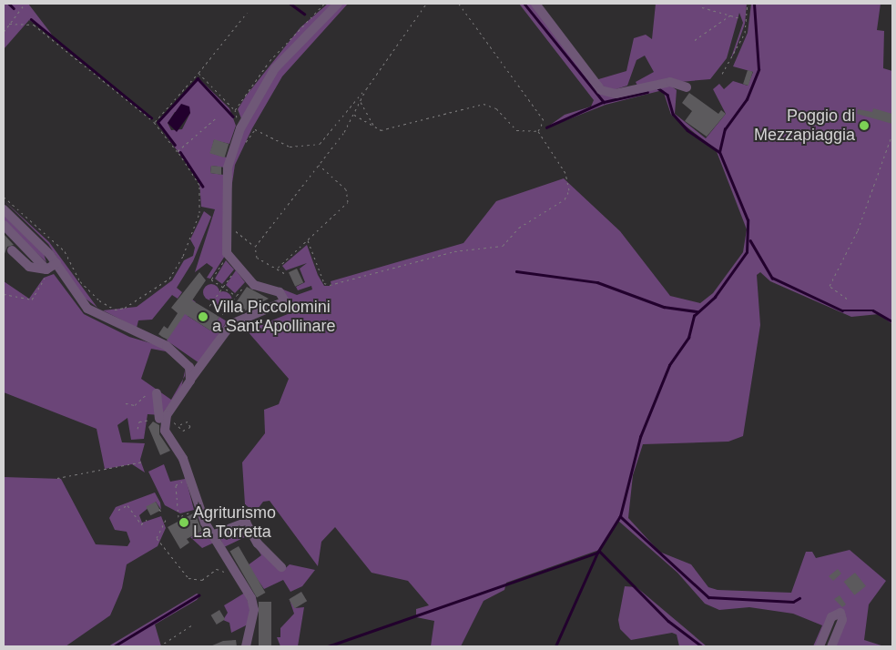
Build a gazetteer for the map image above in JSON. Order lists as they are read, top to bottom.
{
  "places": ["Poggio di Mezzapiaggia", "Villa Piccolomini a Sant'Apollinare", "Agriturismo La Torretta"]
}
